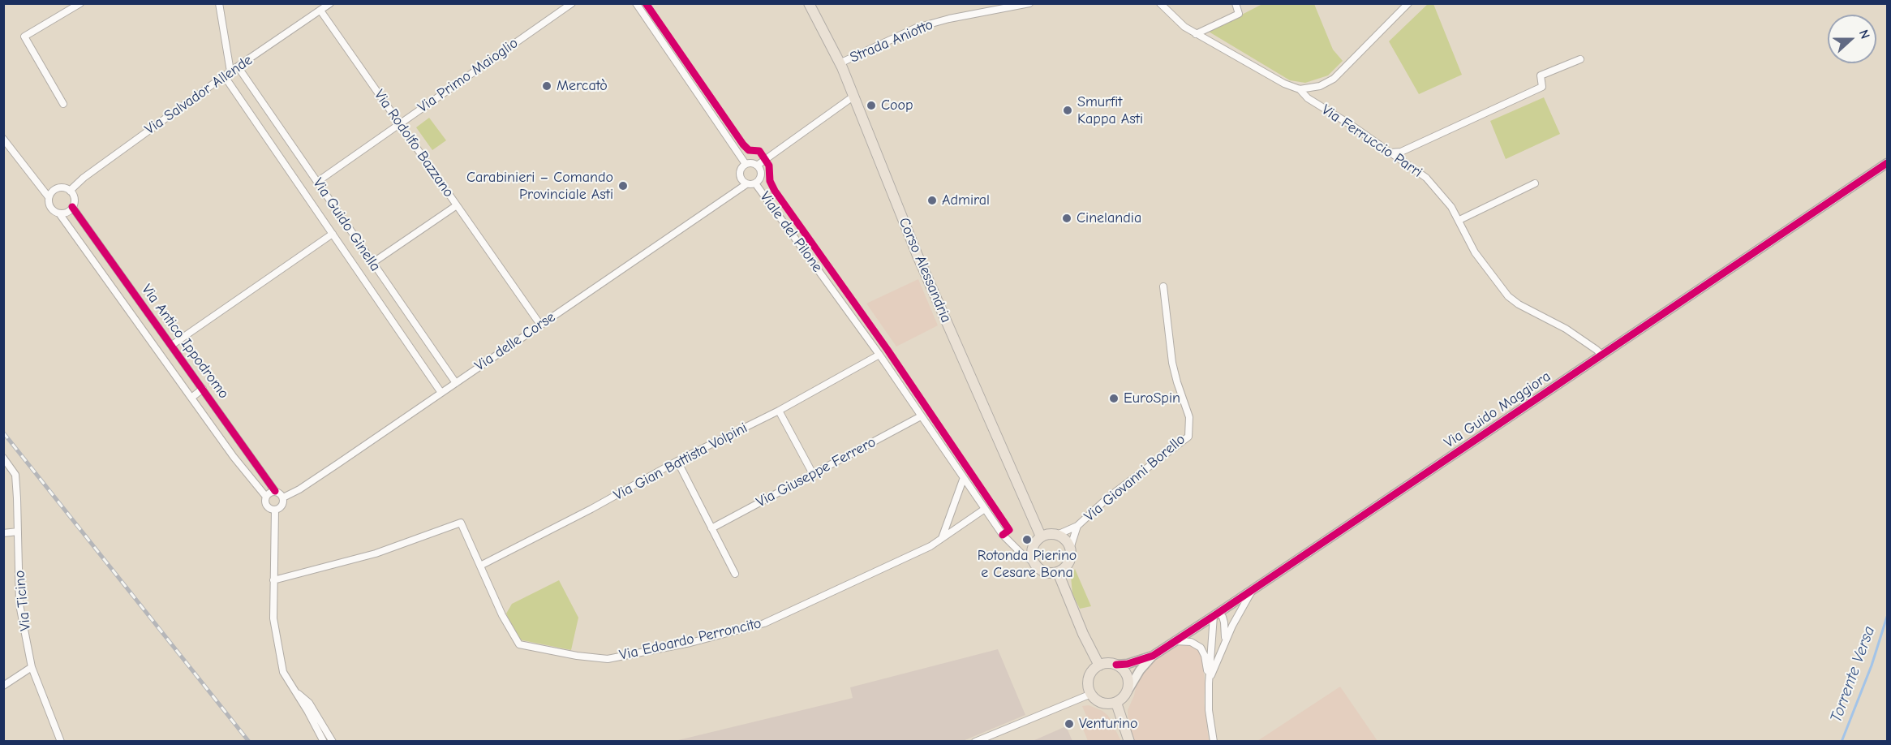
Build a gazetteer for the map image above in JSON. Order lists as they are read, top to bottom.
{
  "streets": {
    "main road": ["Corso Alessandria"],
    "street": [
      "Strada Aniotto",
      "Via Primo Maioglio",
      "Via Salvador Allende",
      "Via Ferruccio Parri",
      "Via Rodolfo Bazzano",
      "Via Guido Ginella",
      "Viale del Pilone",
      "Via Antico Ippodromo",
      "Via delle Corse",
      "Via Guido Maggiora",
      "Via Gian Battista Volpini",
      "Via Giuseppe Ferrero",
      "Via Giovanni Borello",
      "Via Ticino",
      "Via Edoardo Perroncito"
    ]
  },
  "crossings": [
    ["Strada Aniotto", "Corso Alessandria"],
    ["Via Primo Maioglio", "Via Rodolfo Bazzano"],
    ["Via Primo Maioglio", "Via Guido Ginella"],
    ["Via Salvador Allende", "Via Rodolfo Bazzano"],
    ["Via Salvador Allende", "Via Guido Ginella"],
    ["Via Salvador Allende", "Via Antico Ippodromo"],
    ["Via Ferruccio Parri", "Via Guido Maggiora"],
    ["Via Rodolfo Bazzano", "Via delle Corse"],
    ["Via Guido Ginella", "Via Antico Ippodromo"],
    ["Via Guido Ginella", "Via delle Corse"],
    ["Viale del Pilone", "Corso Alessandria"],
    ["Viale del Pilone", "Via delle Corse"],
    ["Viale del Pilone", "Via Gian Battista Volpini"],
    ["Viale del Pilone", "Via Giuseppe Ferrero"],
    ["Viale del Pilone", "Via Giovanni Borello"],
    ["Viale del Pilone", "Via Edoardo Perroncito"],
    ["Corso Alessandria", "Via Giovanni Borello"],
    ["Via Antico Ippodromo", "Via delle Corse"],
    ["Via Gian Battista Volpini", "Via Edoardo Perroncito"]
  ],
  "water": ["Torrente Versa"],
  "places": [
    "Mercatò",
    "Coop",
    "Smurfit Kappa Asti",
    "Carabinieri – Comando Provinciale Asti",
    "Admiral",
    "Cinelandia",
    "EuroSpin",
    "Rotonda Pierino e Cesare Bona",
    "Venturino"
  ],
  "north": "right"
}
